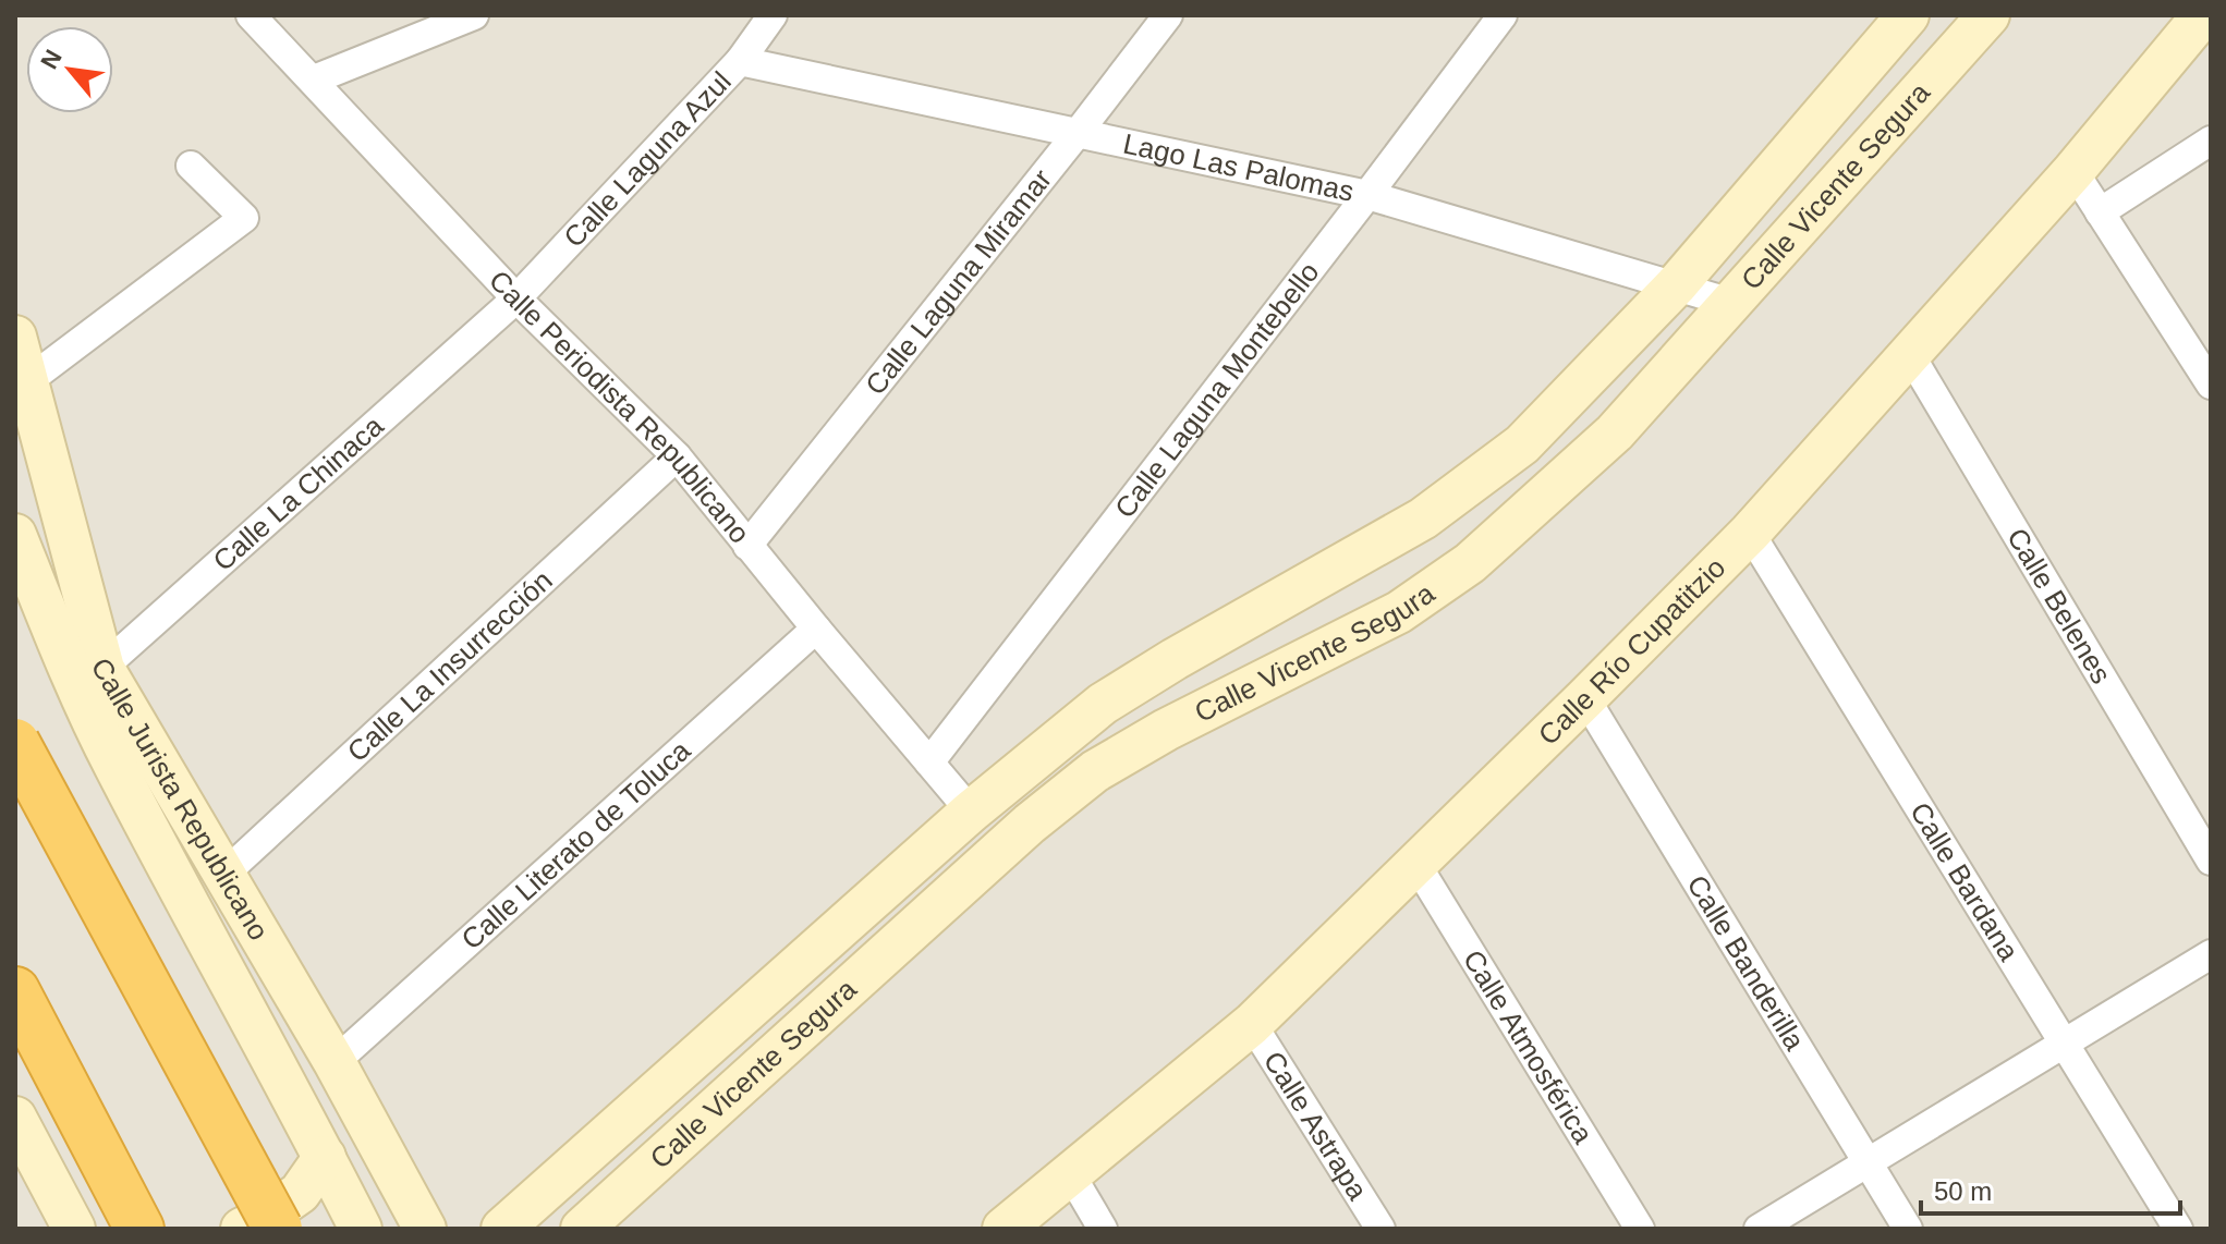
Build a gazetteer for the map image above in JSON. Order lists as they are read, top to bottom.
{
  "streets": {
    "street": [
      "Calle Laguna Azul",
      "Lago Las Palomas",
      "Calle Vicente Segura",
      "Calle Laguna Miramar",
      "Calle Laguna Montebello",
      "Calle Periodista Republicano",
      "Calle La Chinaca",
      "Calle Belenes",
      "Calle Río Cupatitzio",
      "Calle La Insurrección",
      "Calle Jurista Republicano",
      "Calle Literato de Toluca",
      "Calle Bardana",
      "Calle Banderilla",
      "Calle Atmosférica",
      "Calle Astrapa"
    ]
  },
  "crossings": [
    ["Calle Laguna Azul", "Lago Las Palomas"],
    ["Calle Laguna Azul", "Calle Periodista Republicano"],
    ["Calle Laguna Azul", "Calle La Chinaca"],
    ["Lago Las Palomas", "Calle Vicente Segura"],
    ["Lago Las Palomas", "Calle Laguna Miramar"],
    ["Lago Las Palomas", "Calle Laguna Montebello"],
    ["Calle Vicente Segura", "Calle Periodista Republicano"],
    ["Calle Laguna Miramar", "Calle Periodista Republicano"],
    ["Calle Laguna Montebello", "Calle Periodista Republicano"],
    ["Calle Periodista Republicano", "Calle La Chinaca"],
    ["Calle Periodista Republicano", "Calle La Insurrección"],
    ["Calle Periodista Republicano", "Calle Literato de Toluca"],
    ["Calle La Chinaca", "Calle Jurista Republicano"],
    ["Calle Belenes", "Calle Río Cupatitzio"],
    ["Calle Río Cupatitzio", "Calle Bardana"],
    ["Calle Río Cupatitzio", "Calle Banderilla"],
    ["Calle Río Cupatitzio", "Calle Atmosférica"],
    ["Calle Río Cupatitzio", "Calle Astrapa"],
    ["Calle La Insurrección", "Calle Jurista Republicano"],
    ["Calle Jurista Republicano", "Calle Literato de Toluca"]
  ],
  "scale_bar": "50 m",
  "north": "top left"
}
